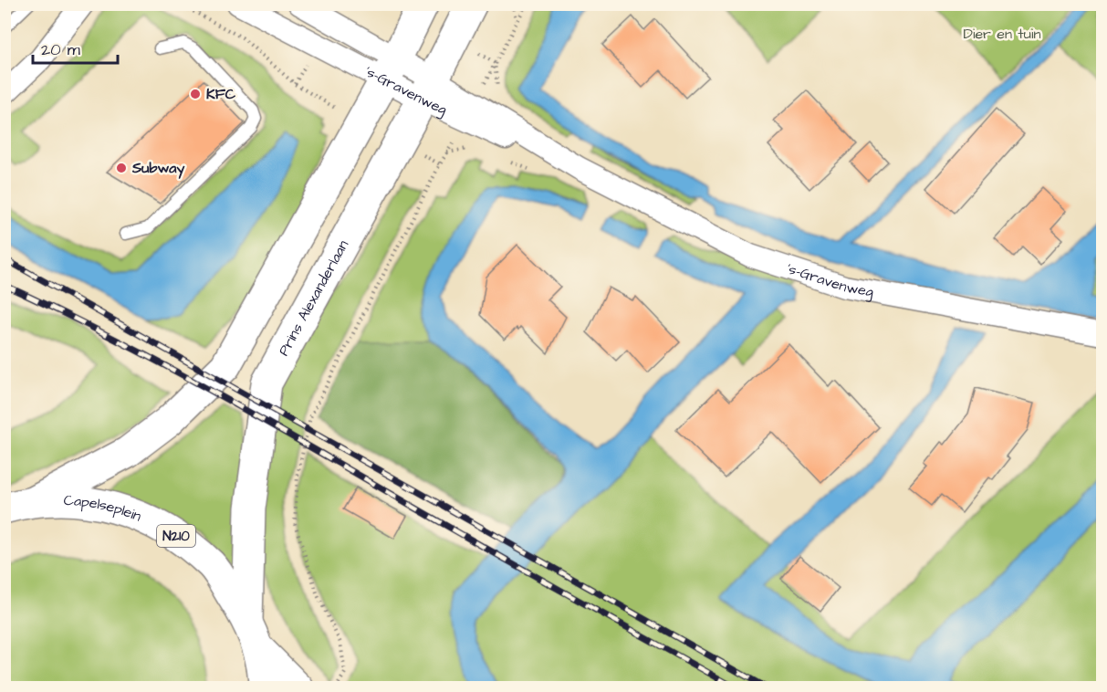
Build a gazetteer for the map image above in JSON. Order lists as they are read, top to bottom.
{
  "streets": {
    "main road": ["Prins Alexanderlaan", "Capelseplein", "N210"],
    "street": ["'s-Gravenweg"]
  },
  "crossings": [
    ["'s-Gravenweg", "Prins Alexanderlaan"],
    ["Prins Alexanderlaan", "Capelseplein"]
  ],
  "parks": ["Dier en tuin"],
  "places": ["KFC", "Subway"],
  "scale_bar": "20 m"
}
